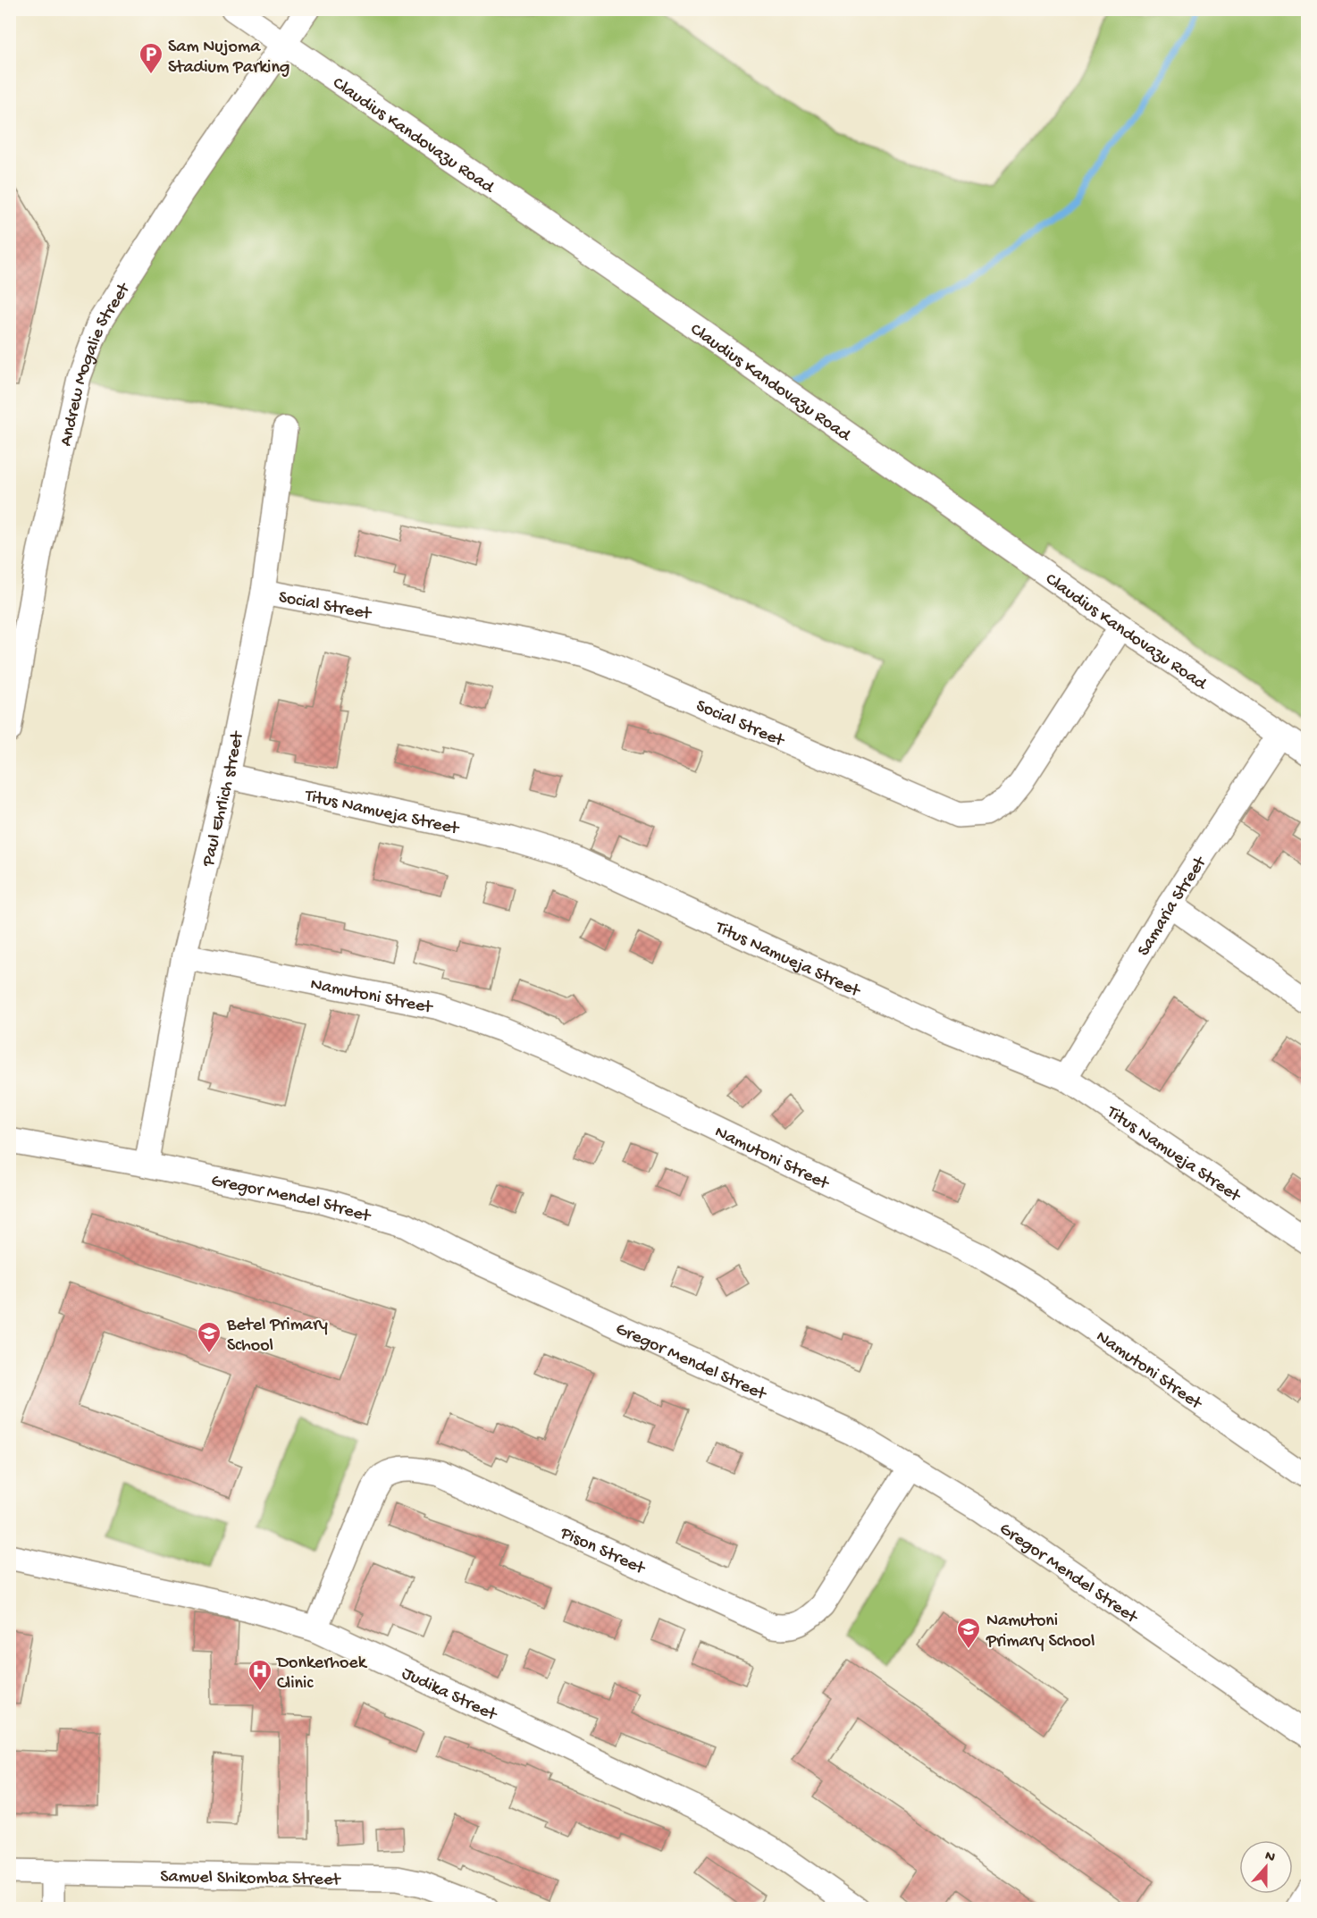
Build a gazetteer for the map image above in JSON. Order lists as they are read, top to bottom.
{
  "streets": {
    "street": [
      "Claudius Kandovazu Road",
      "Andrew Mogalie Street",
      "Social Street",
      "Paul Ehrlich street",
      "Titus Namueja Street",
      "Samaria Street",
      "Namutoni Street",
      "Gregor Mendel Street",
      "Pison Street",
      "Judika Street",
      "Samuel Shikomba Street"
    ]
  },
  "crossings": [
    ["Claudius Kandovazu Road", "Andrew Mogalie Street"],
    ["Claudius Kandovazu Road", "Social Street"],
    ["Claudius Kandovazu Road", "Samaria Street"],
    ["Social Street", "Paul Ehrlich street"],
    ["Paul Ehrlich street", "Titus Namueja Street"],
    ["Paul Ehrlich street", "Namutoni Street"],
    ["Paul Ehrlich street", "Gregor Mendel Street"],
    ["Titus Namueja Street", "Samaria Street"],
    ["Gregor Mendel Street", "Pison Street"],
    ["Pison Street", "Judika Street"]
  ],
  "places": {
    "parking": ["Sam Nujoma Stadium Parking"],
    "school or university": ["Betel Primary School", "Namutoni Primary School"],
    "hospital": ["Donkerhoek Clinic"]
  },
  "north": "top"
}
